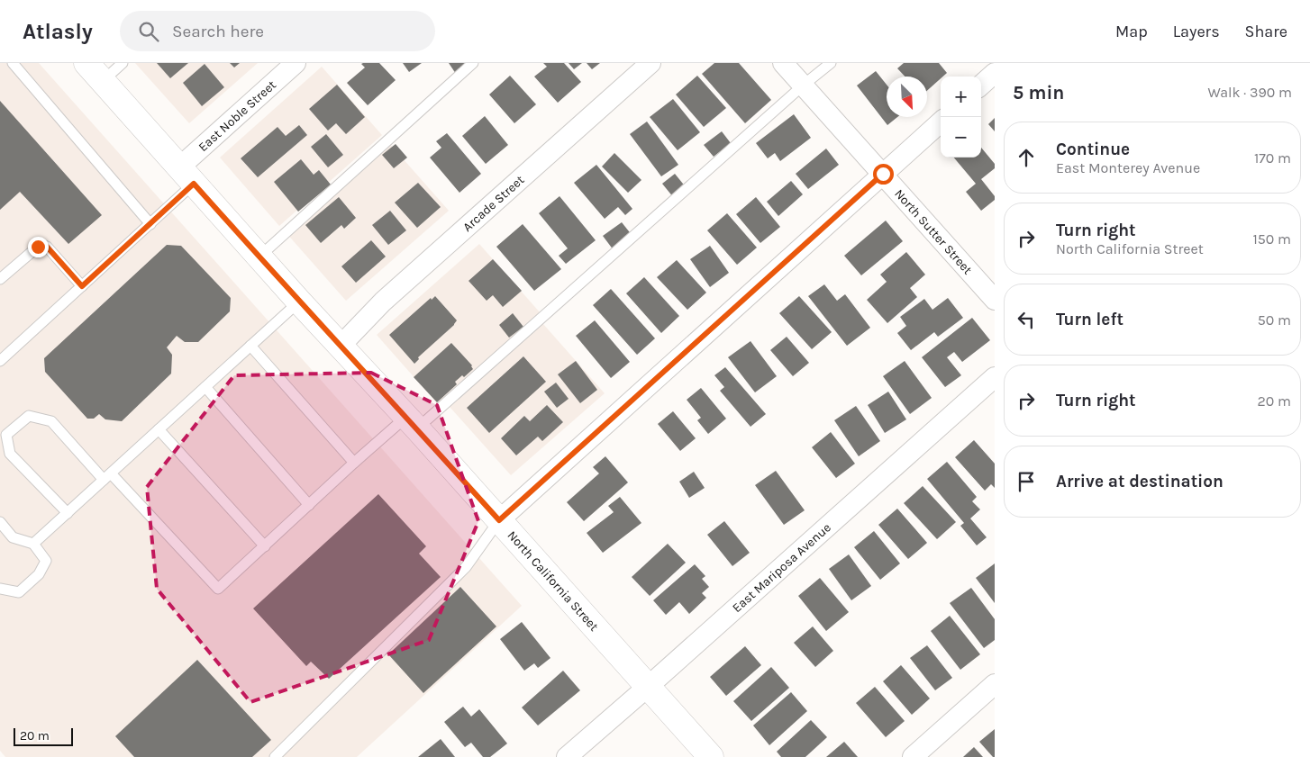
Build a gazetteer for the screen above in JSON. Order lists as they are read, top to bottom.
{
  "streets": {
    "street": [
      "East Noble Street",
      "Arcade Street",
      "North Sutter Street",
      "East Mariposa Avenue",
      "North California Street"
    ]
  },
  "crossings": [
    ["East Noble Street", "North California Street"],
    ["Arcade Street", "North California Street"],
    ["East Mariposa Avenue", "North California Street"]
  ],
  "scale_bar": "20 m",
  "north": "bottom right",
  "page": {
    "header": "Atlasly",
    "search": "Search here",
    "nav": ["Map", "Layers", "Share"],
    "heading": ["5 min", "Walk · 390 m"],
    "map_buttons": ["+", "−"],
    "list": [
      ["Continue", "East Monterey Avenue", "170 m"],
      ["Turn right", "North California Street", "150 m"],
      ["Turn left", "50 m"],
      ["Turn right", "20 m"],
      "Arrive at destination"
    ],
    "scale": "20 m"
  }
}
